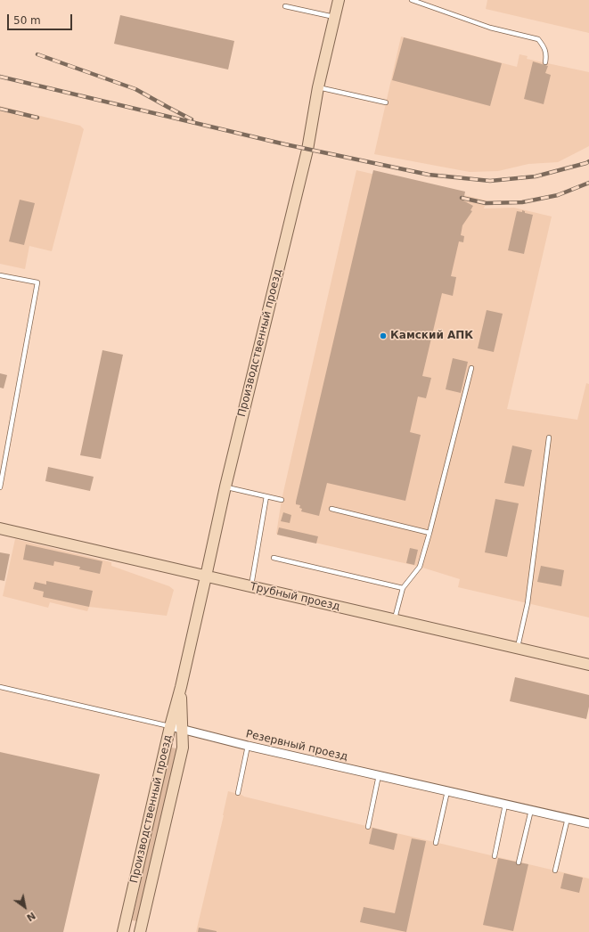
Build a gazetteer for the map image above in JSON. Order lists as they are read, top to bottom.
{
  "streets": {
    "street": ["Производственный проезд", "Трубный проезд", "Резервный проезд"]
  },
  "crossings": [
    ["Производственный проезд", "Трубный проезд"],
    ["Производственный проезд", "Резервный проезд"]
  ],
  "places": ["Камский АПК"],
  "scale_bar": "50 m",
  "north": "bottom right"
}
